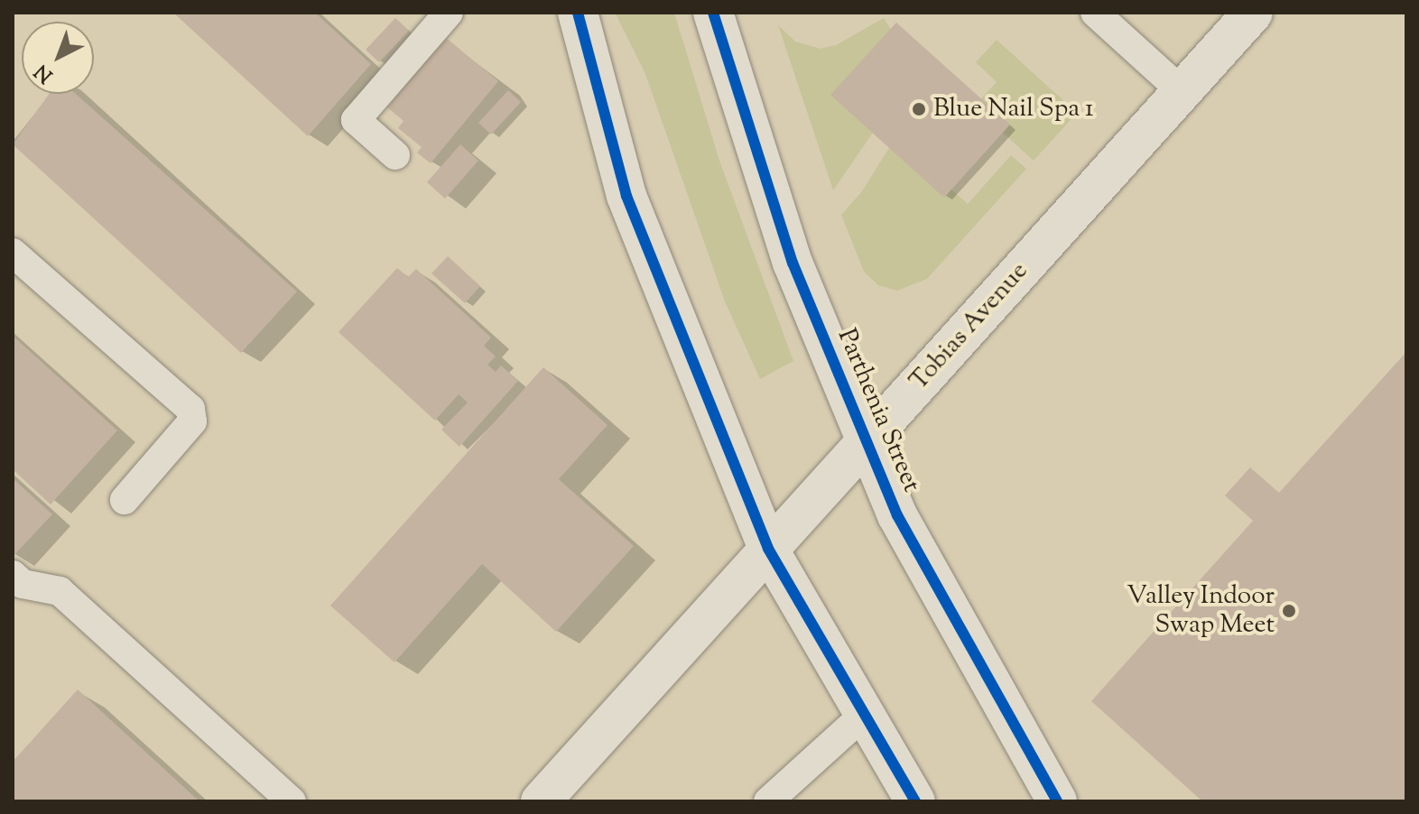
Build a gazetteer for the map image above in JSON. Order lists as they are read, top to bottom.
{
  "streets": {
    "main road": ["Tobias Avenue", "Parthenia Street"]
  },
  "crossings": [
    ["Tobias Avenue", "Parthenia Street"]
  ],
  "places": ["Blue Nail Spa 1", "Valley Indoor Swap Meet"],
  "north": "bottom left"
}
